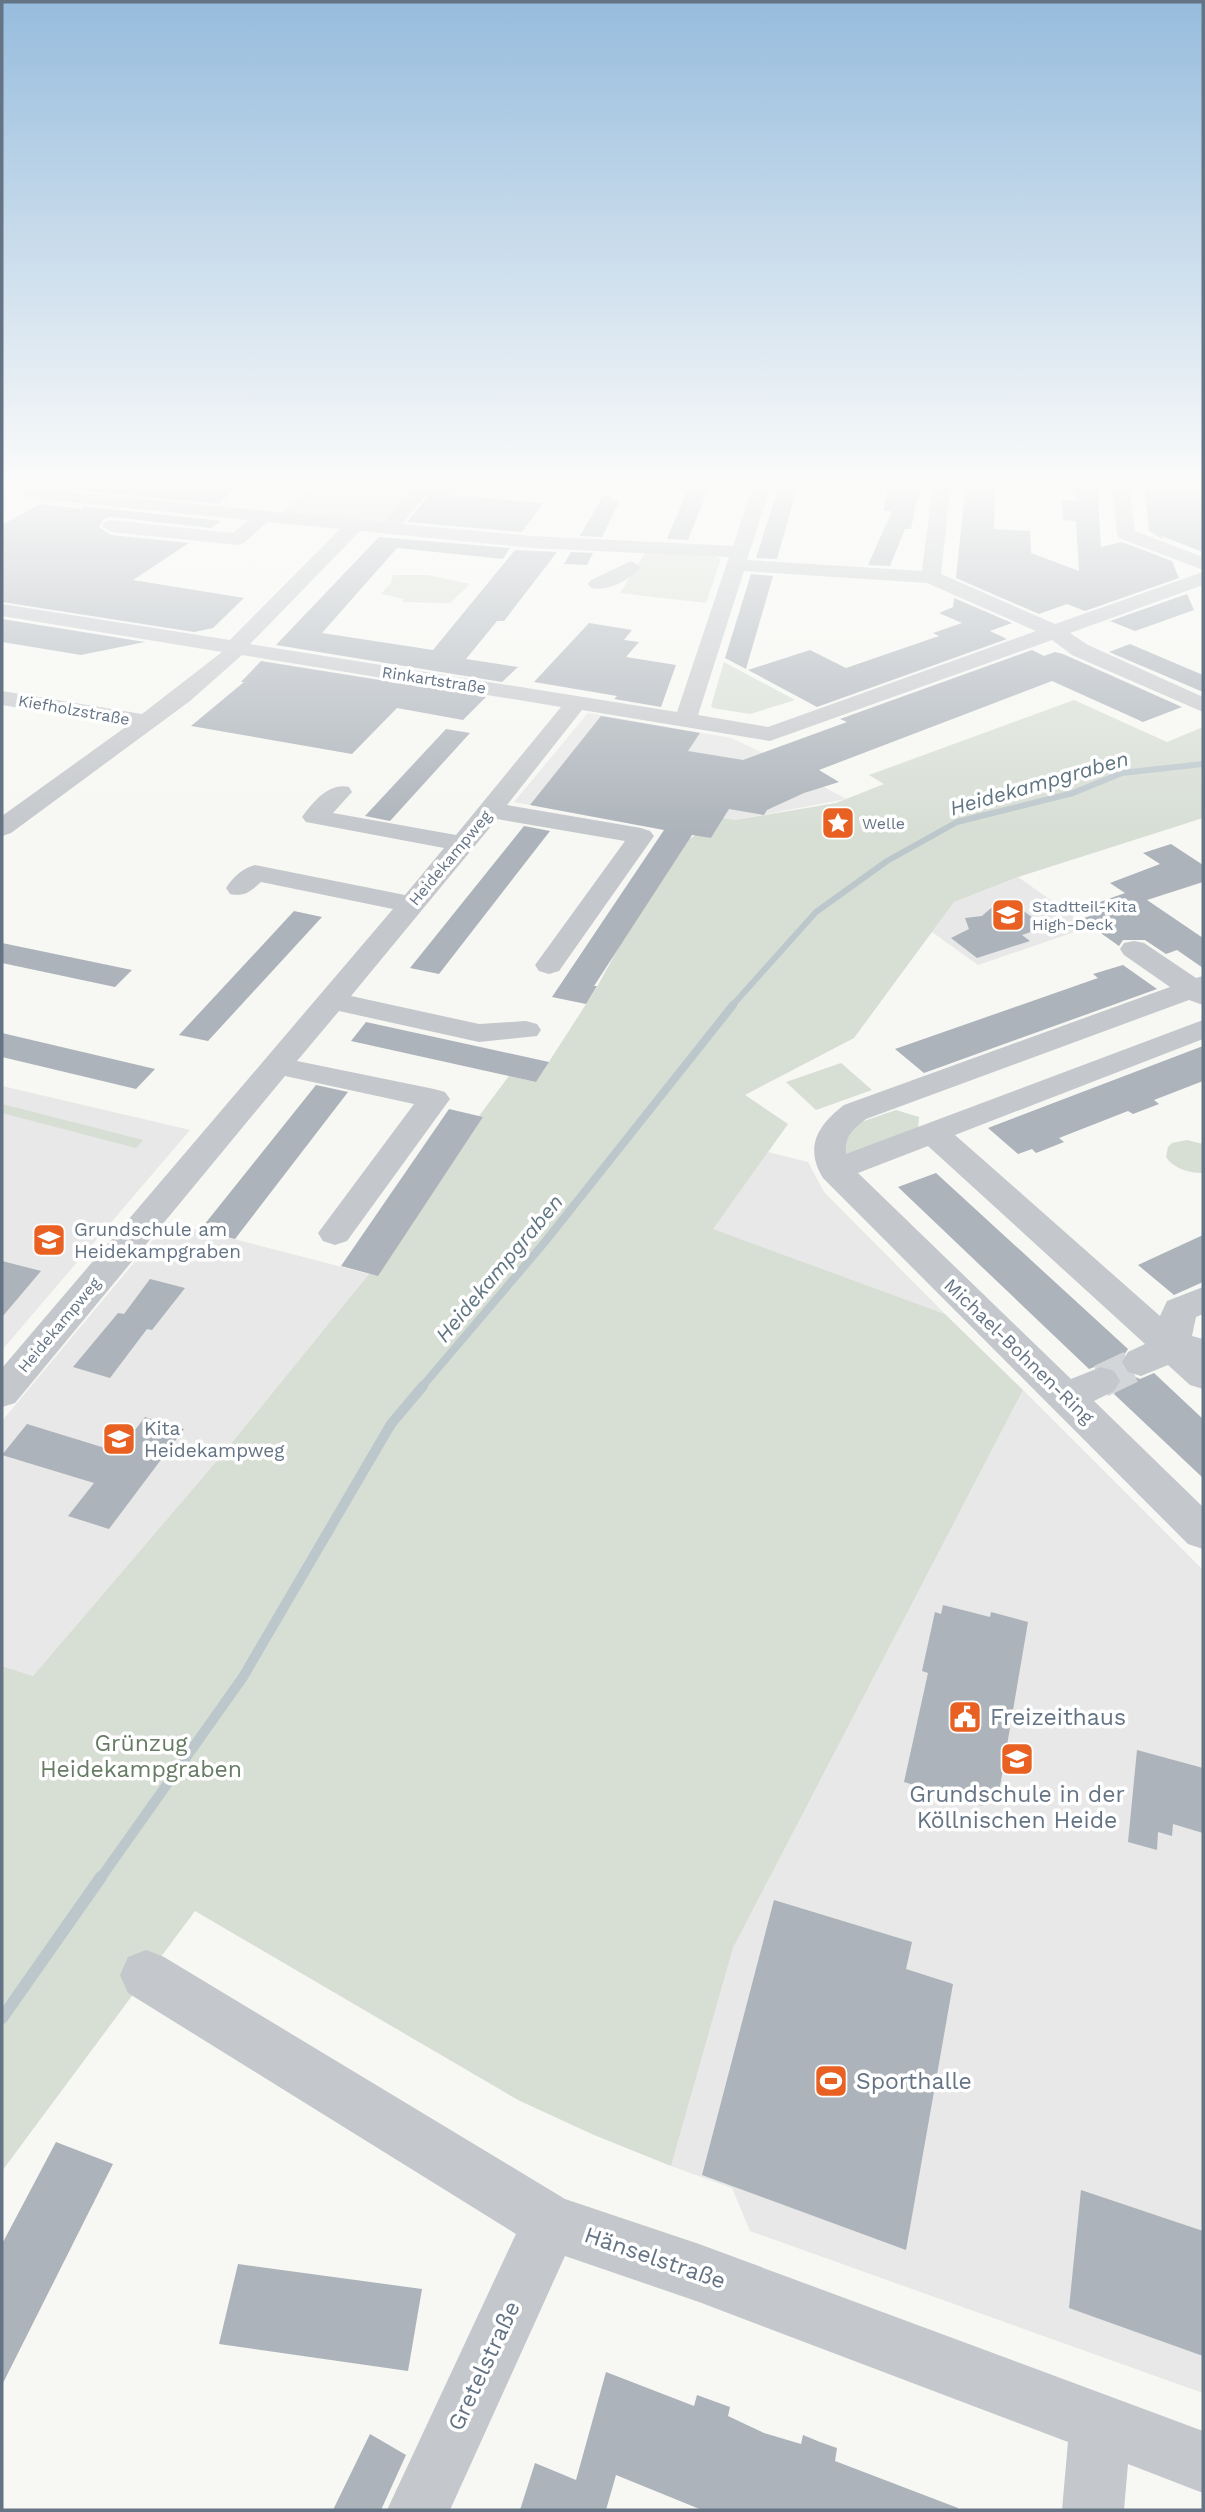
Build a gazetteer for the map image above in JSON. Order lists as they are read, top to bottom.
{
  "streets": {
    "street": [
      "Rinkartstraße",
      "Kiefholzstraße",
      "Heidekampweg",
      "Michael-Bohnen-Ring",
      "Hänselstraße",
      "Gretelstraße"
    ]
  },
  "crossings": [
    ["Rinkartstraße", "Heidekampweg"],
    ["Hänselstraße", "Gretelstraße"]
  ],
  "water": ["Heidekampgraben"],
  "parks": ["Grünzug Heidekampgraben"],
  "places": {
    "place": ["Welle"],
    "school or university": [
      "Stadtteil-Kita High-Deck",
      "Grundschule am Heidekampgraben",
      "Kita Heidekampweg",
      "Grundschule in der Köllnischen Heide"
    ],
    "public building": ["Freizeithaus"],
    "sports": ["Sporthalle"]
  }
}
